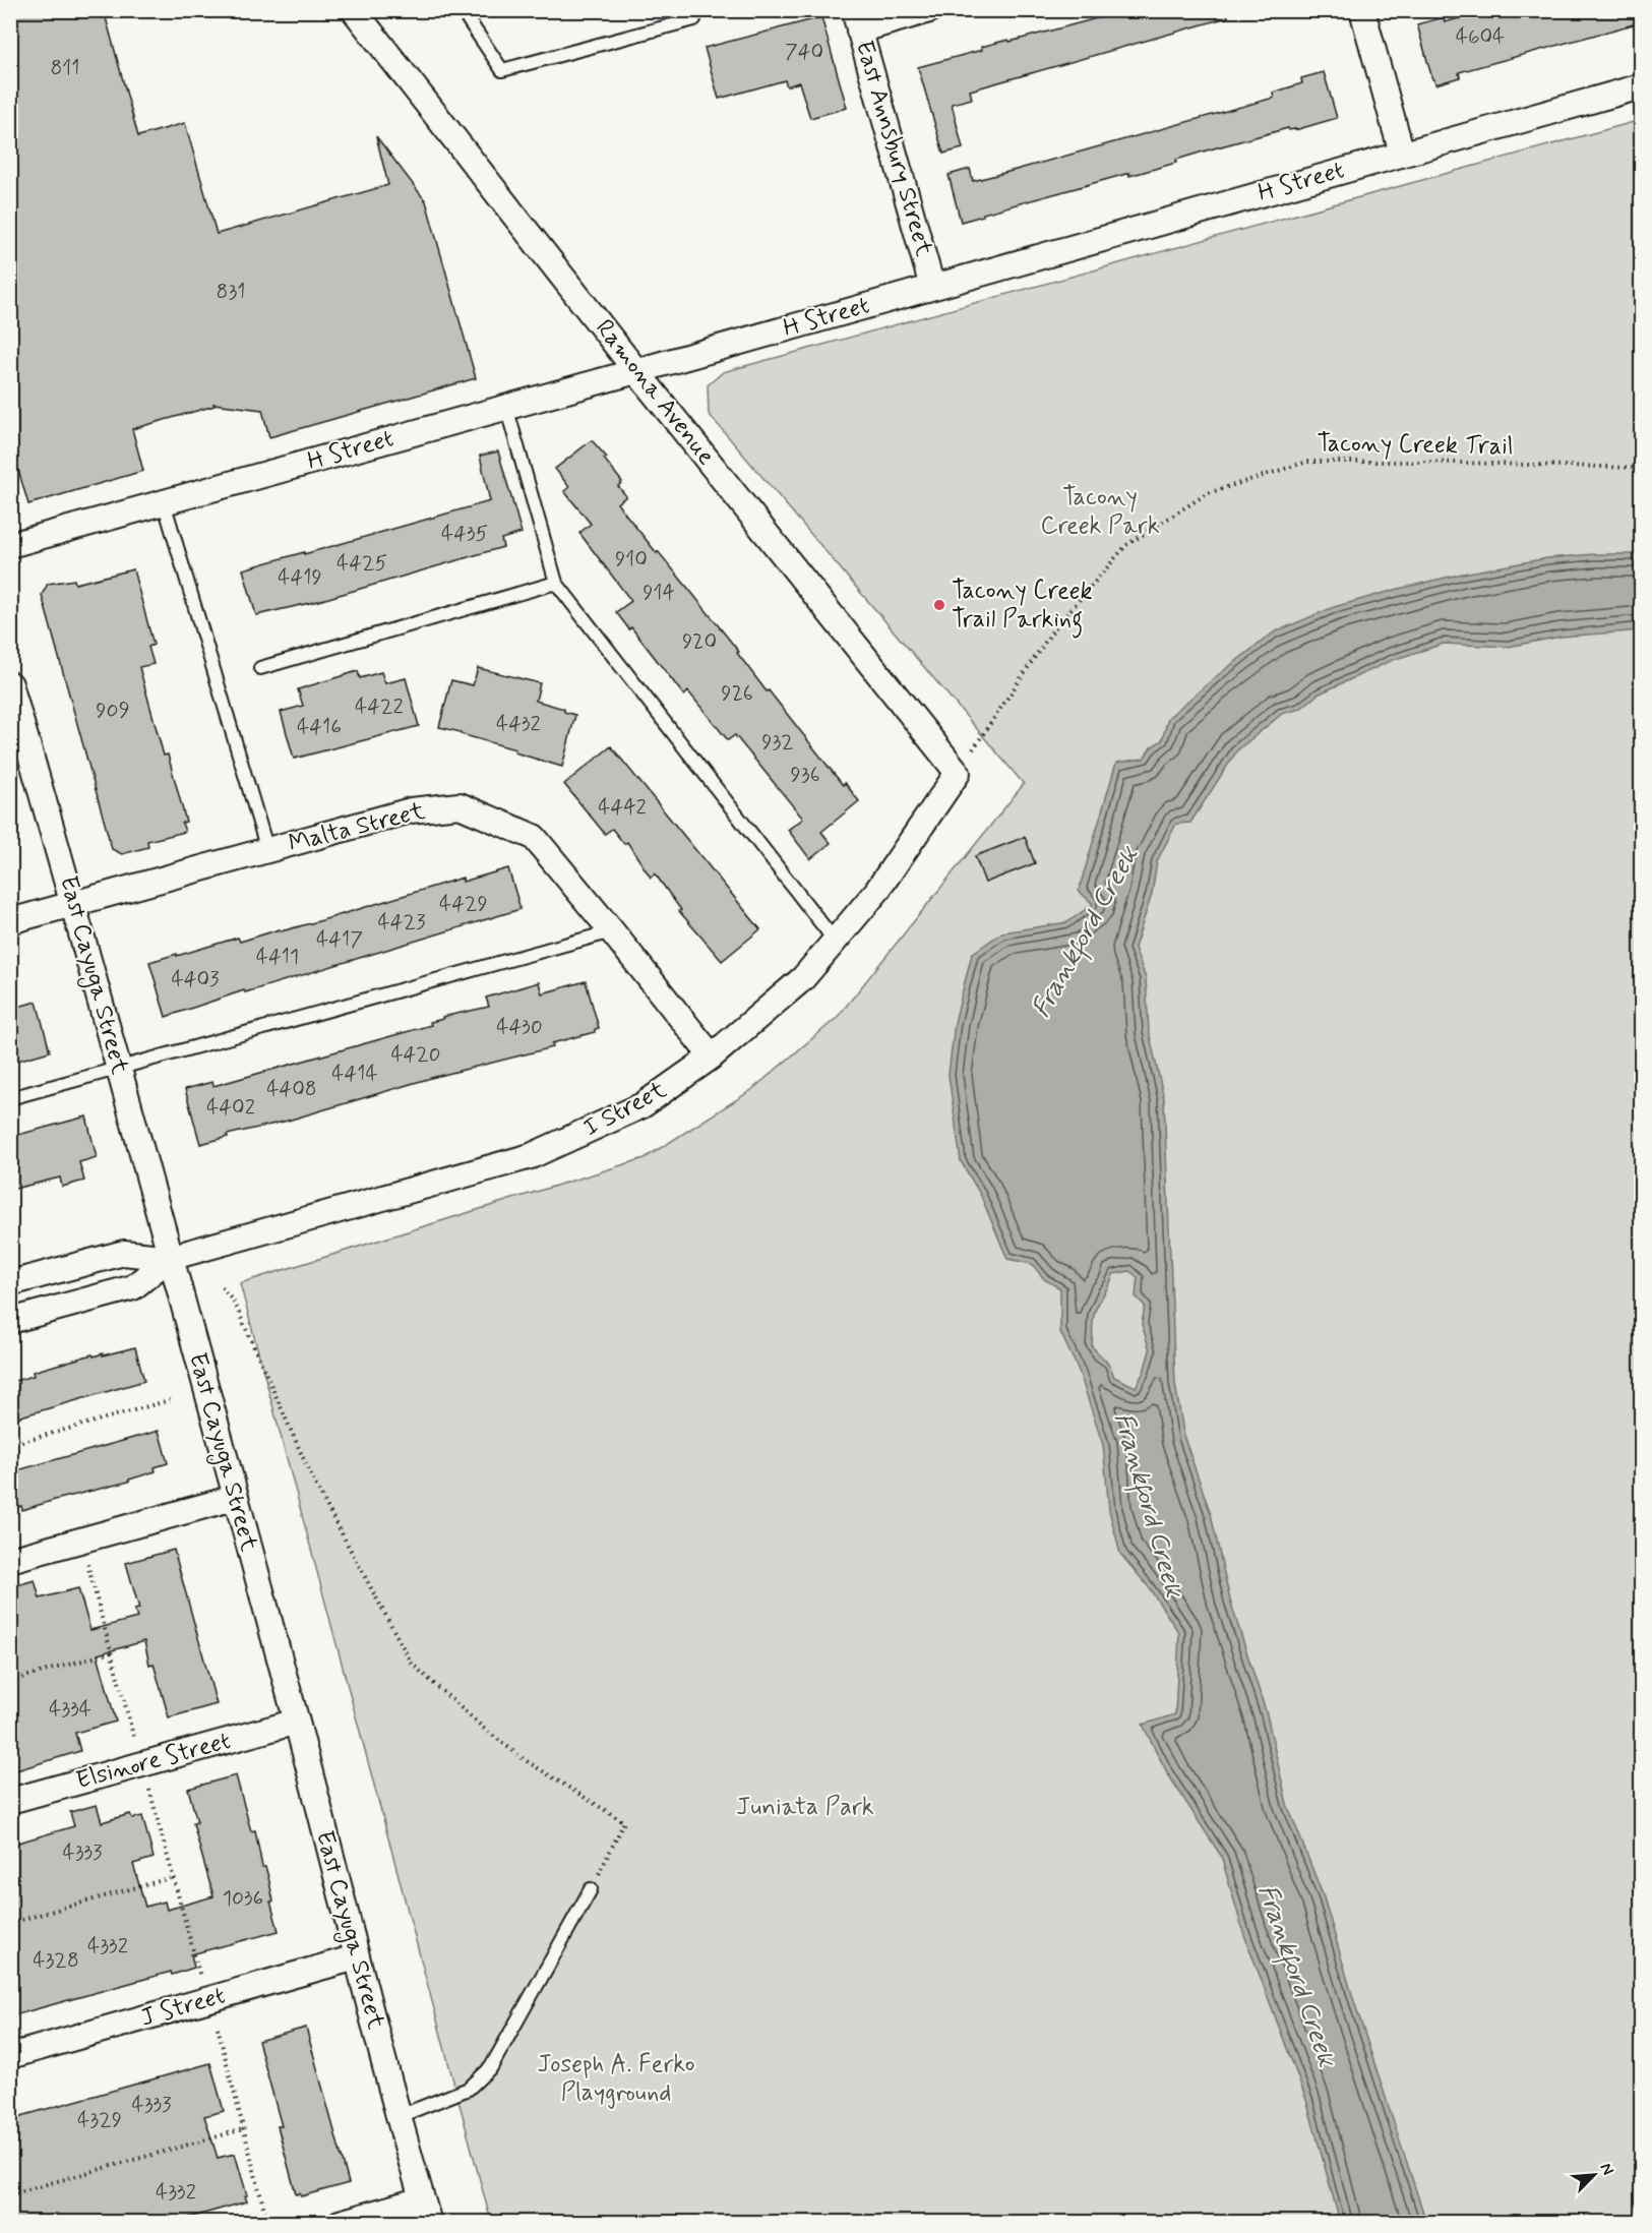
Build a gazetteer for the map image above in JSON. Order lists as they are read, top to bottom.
{
  "streets": {
    "street": [
      "East Annsbury Street",
      "H Street",
      "Ramona Avenue",
      "Malta Street",
      "East Cayuga Street",
      "I Street",
      "Elsinore Street",
      "J Street"
    ],
    "path": ["Tacony Creek Trail"]
  },
  "crossings": [
    ["East Annsbury Street", "H Street"],
    ["H Street", "Ramona Avenue"],
    ["Ramona Avenue", "Tacony Creek Trail"],
    ["Ramona Avenue", "I Street"],
    ["Tacony Creek Trail", "I Street"],
    ["Malta Street", "East Cayuga Street"],
    ["Malta Street", "I Street"],
    ["East Cayuga Street", "I Street"],
    ["East Cayuga Street", "Elsinore Street"],
    ["East Cayuga Street", "J Street"]
  ],
  "water": ["Frankford Creek"],
  "parks": ["Tacony Creek Park", "Juniata Park", "Joseph A. Ferko Playground"],
  "places": ["Tacony Creek Trail Parking"],
  "house_numbers": [
    "4604",
    "740",
    "811",
    "831",
    "4435",
    "910",
    "4425",
    "4419",
    "914",
    "920",
    "926",
    "4422",
    "909",
    "4432",
    "4416",
    "932",
    "936",
    "4442",
    "4429",
    "4423",
    "4417",
    "4411",
    "4403",
    "4430",
    "4420",
    "4414",
    "4408",
    "4402",
    "4334",
    "4333",
    "1036",
    "4332",
    "4328",
    "4333",
    "4329",
    "4332"
  ],
  "north": "top right"
}
